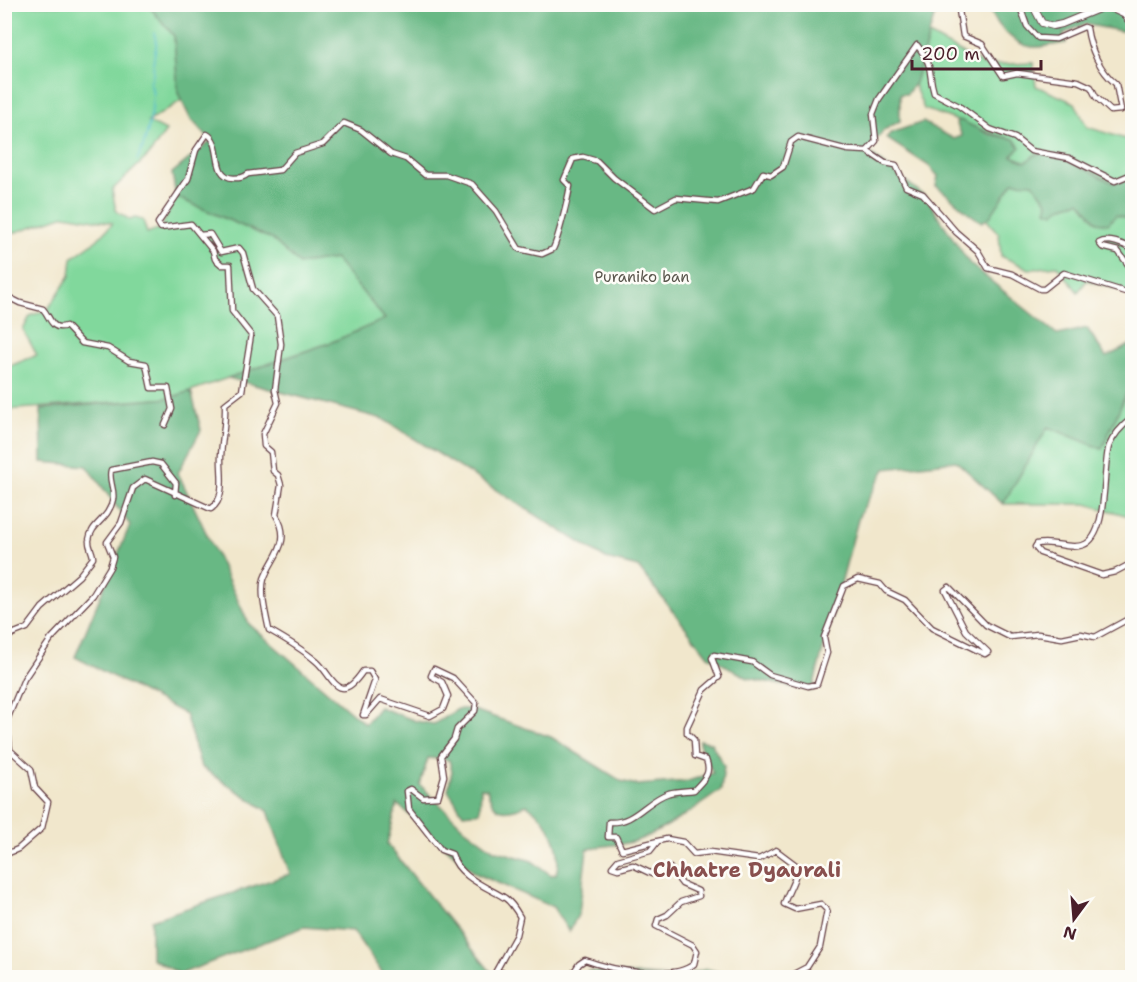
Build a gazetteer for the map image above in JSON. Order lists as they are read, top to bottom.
{
  "districts": ["Chhatre Dyaurali"],
  "parks": ["Puraniko ban"],
  "scale_bar": "200 m",
  "north": "bottom"
}
